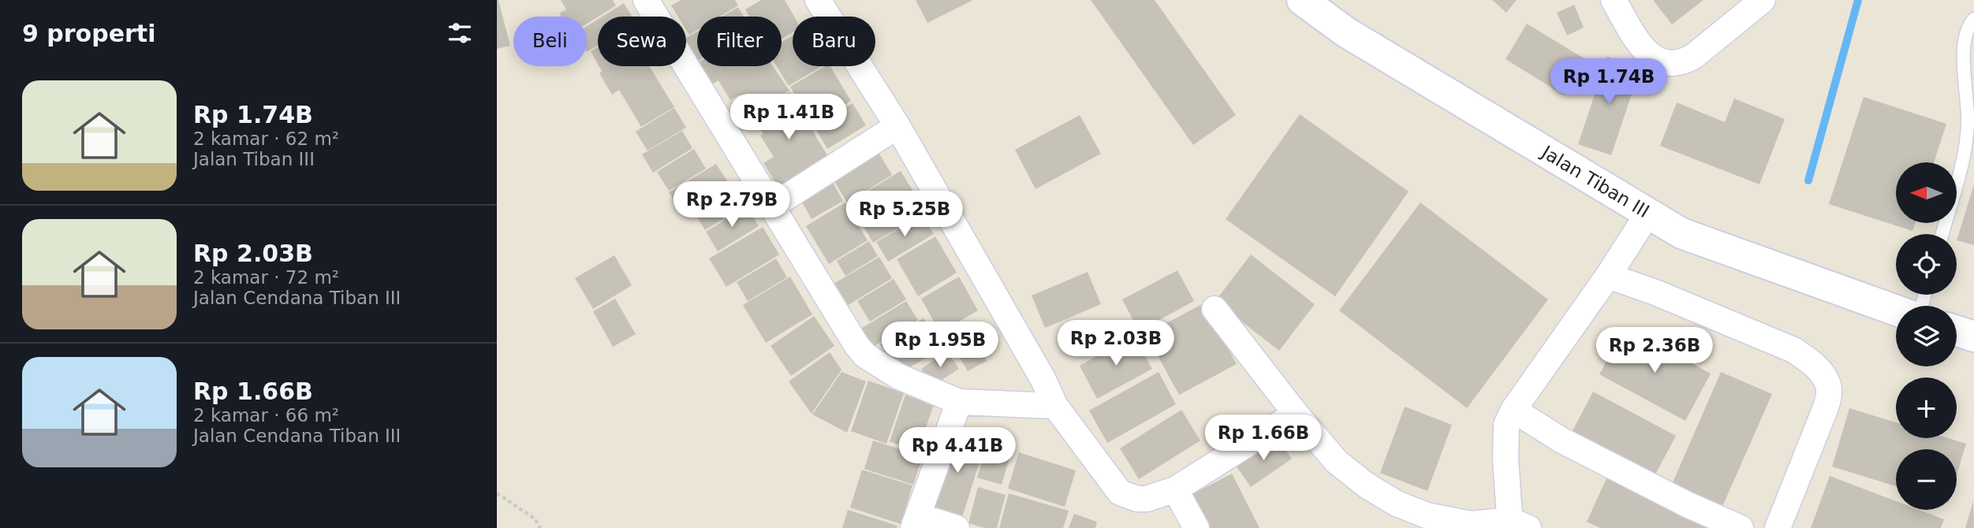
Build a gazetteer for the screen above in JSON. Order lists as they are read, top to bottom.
{
  "streets": {
    "street": ["Jalan Tiban III"]
  },
  "north": "left",
  "page": {
    "heading": "9 properti",
    "chip": [
      "Beli",
      "Sewa",
      "Filter",
      "Baru"
    ],
    "price": [
      "Rp 1.74B",
      "Rp 1.41B",
      "Rp 2.79B",
      "Rp 5.25B",
      "Rp 2.03B",
      "Rp 1.95B",
      "Rp 2.36B",
      "Rp 1.66B",
      "Rp 4.41B"
    ],
    "list": [
      {
        "name": "Rp 1.74B",
        "note": "2 kamar · 62 m² · Jalan Tiban III"
      },
      {
        "name": "Rp 2.03B",
        "note": "2 kamar · 72 m² · Jalan Cendana Tiban III"
      },
      {
        "name": "Rp 1.66B",
        "note": "2 kamar · 66 m² · Jalan Cendana Tiban III"
      }
    ],
    "map_buttons": ["+", "−"]
  }
}
